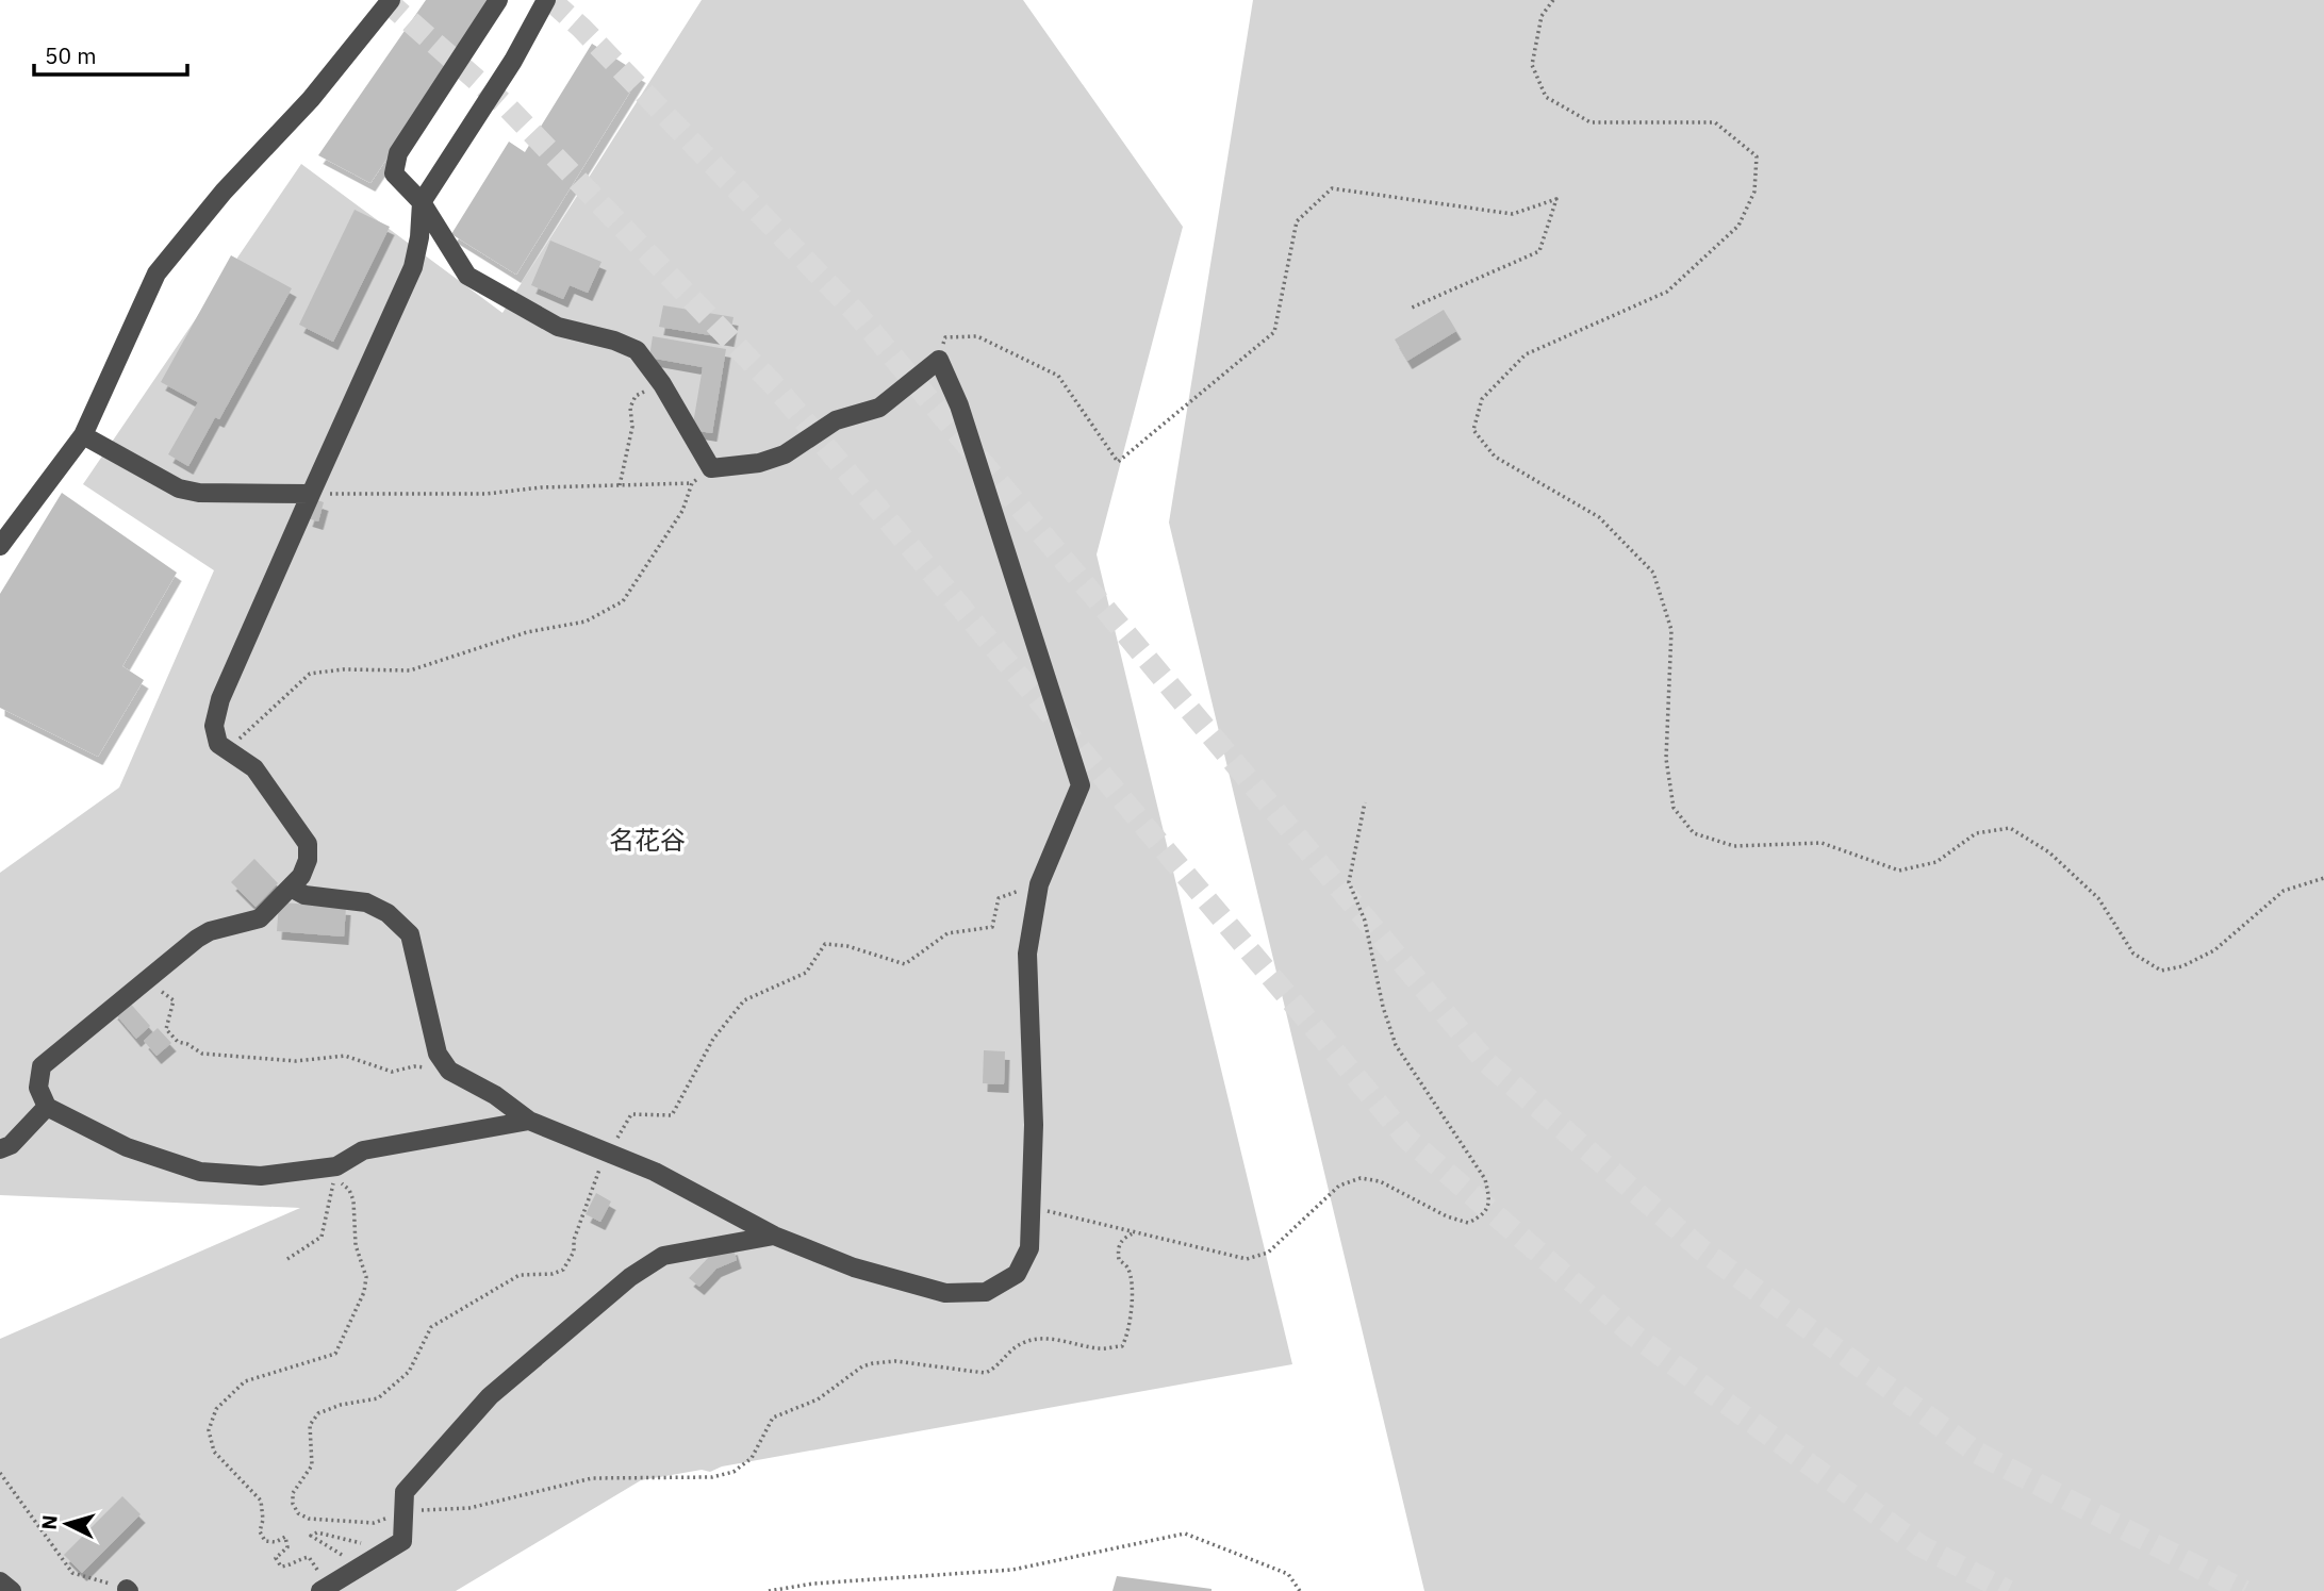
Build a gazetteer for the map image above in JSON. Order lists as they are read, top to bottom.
{
  "parks": ["名花谷"],
  "scale_bar": "50 m",
  "north": "left"
}
